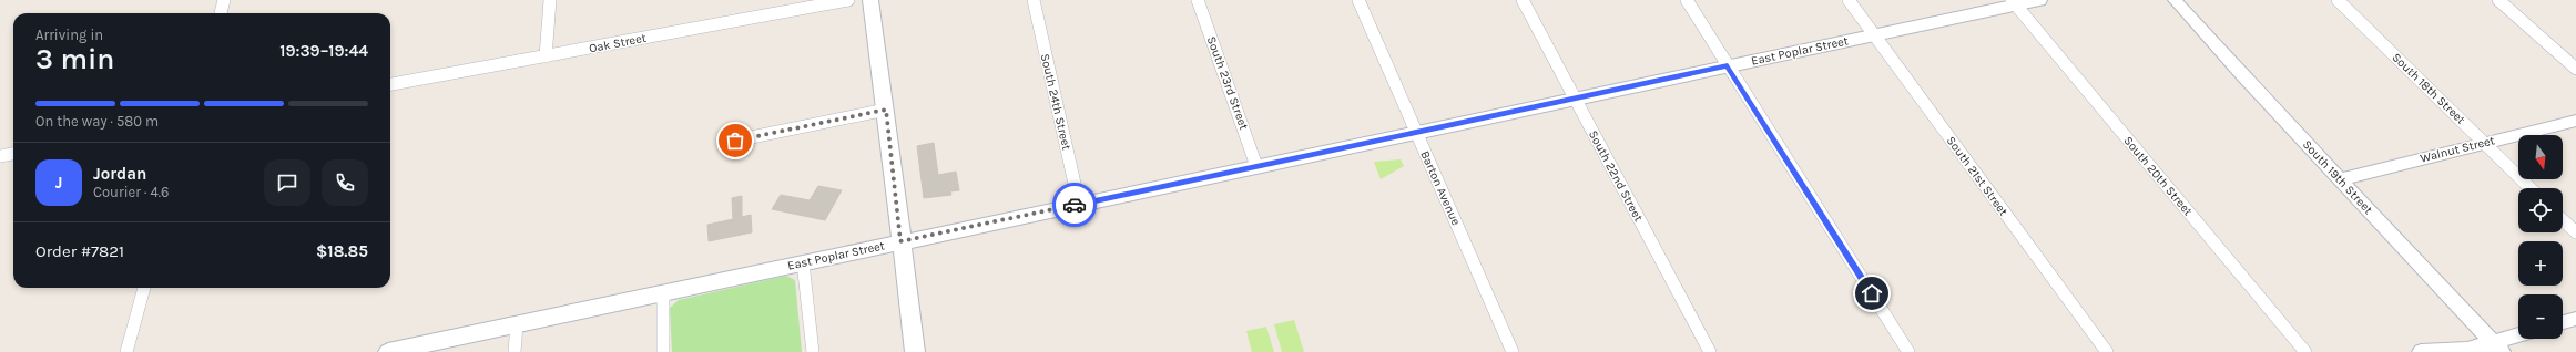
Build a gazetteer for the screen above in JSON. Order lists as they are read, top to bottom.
{
  "streets": {
    "main road": ["East Poplar Street"],
    "street": [
      "Oak Street",
      "South 23rd Street",
      "South 18th Street",
      "South 24th Street",
      "Walnut Street",
      "South 22nd Street",
      "South 21st Street",
      "South 20th Street",
      "South 19th Street",
      "Barton Avenue"
    ]
  },
  "crossings": [
    ["East Poplar Street", "South 23rd Street"],
    ["East Poplar Street", "South 24th Street"],
    ["East Poplar Street", "South 22nd Street"],
    ["East Poplar Street", "South 21st Street"],
    ["East Poplar Street", "South 20th Street"],
    ["East Poplar Street", "Barton Avenue"],
    ["South 18th Street", "Walnut Street"],
    ["Walnut Street", "South 19th Street"]
  ],
  "north": "bottom",
  "page": {
    "heading": ["3 min", "Arriving in", "19:39–19:44"],
    "panel": [
      "Jordan",
      "Courier · 4.6",
      "Order #7821",
      "$18.85"
    ],
    "bar": "On the way · 580 m",
    "map_buttons": ["+", "−"],
    "round": "J"
  }
}
